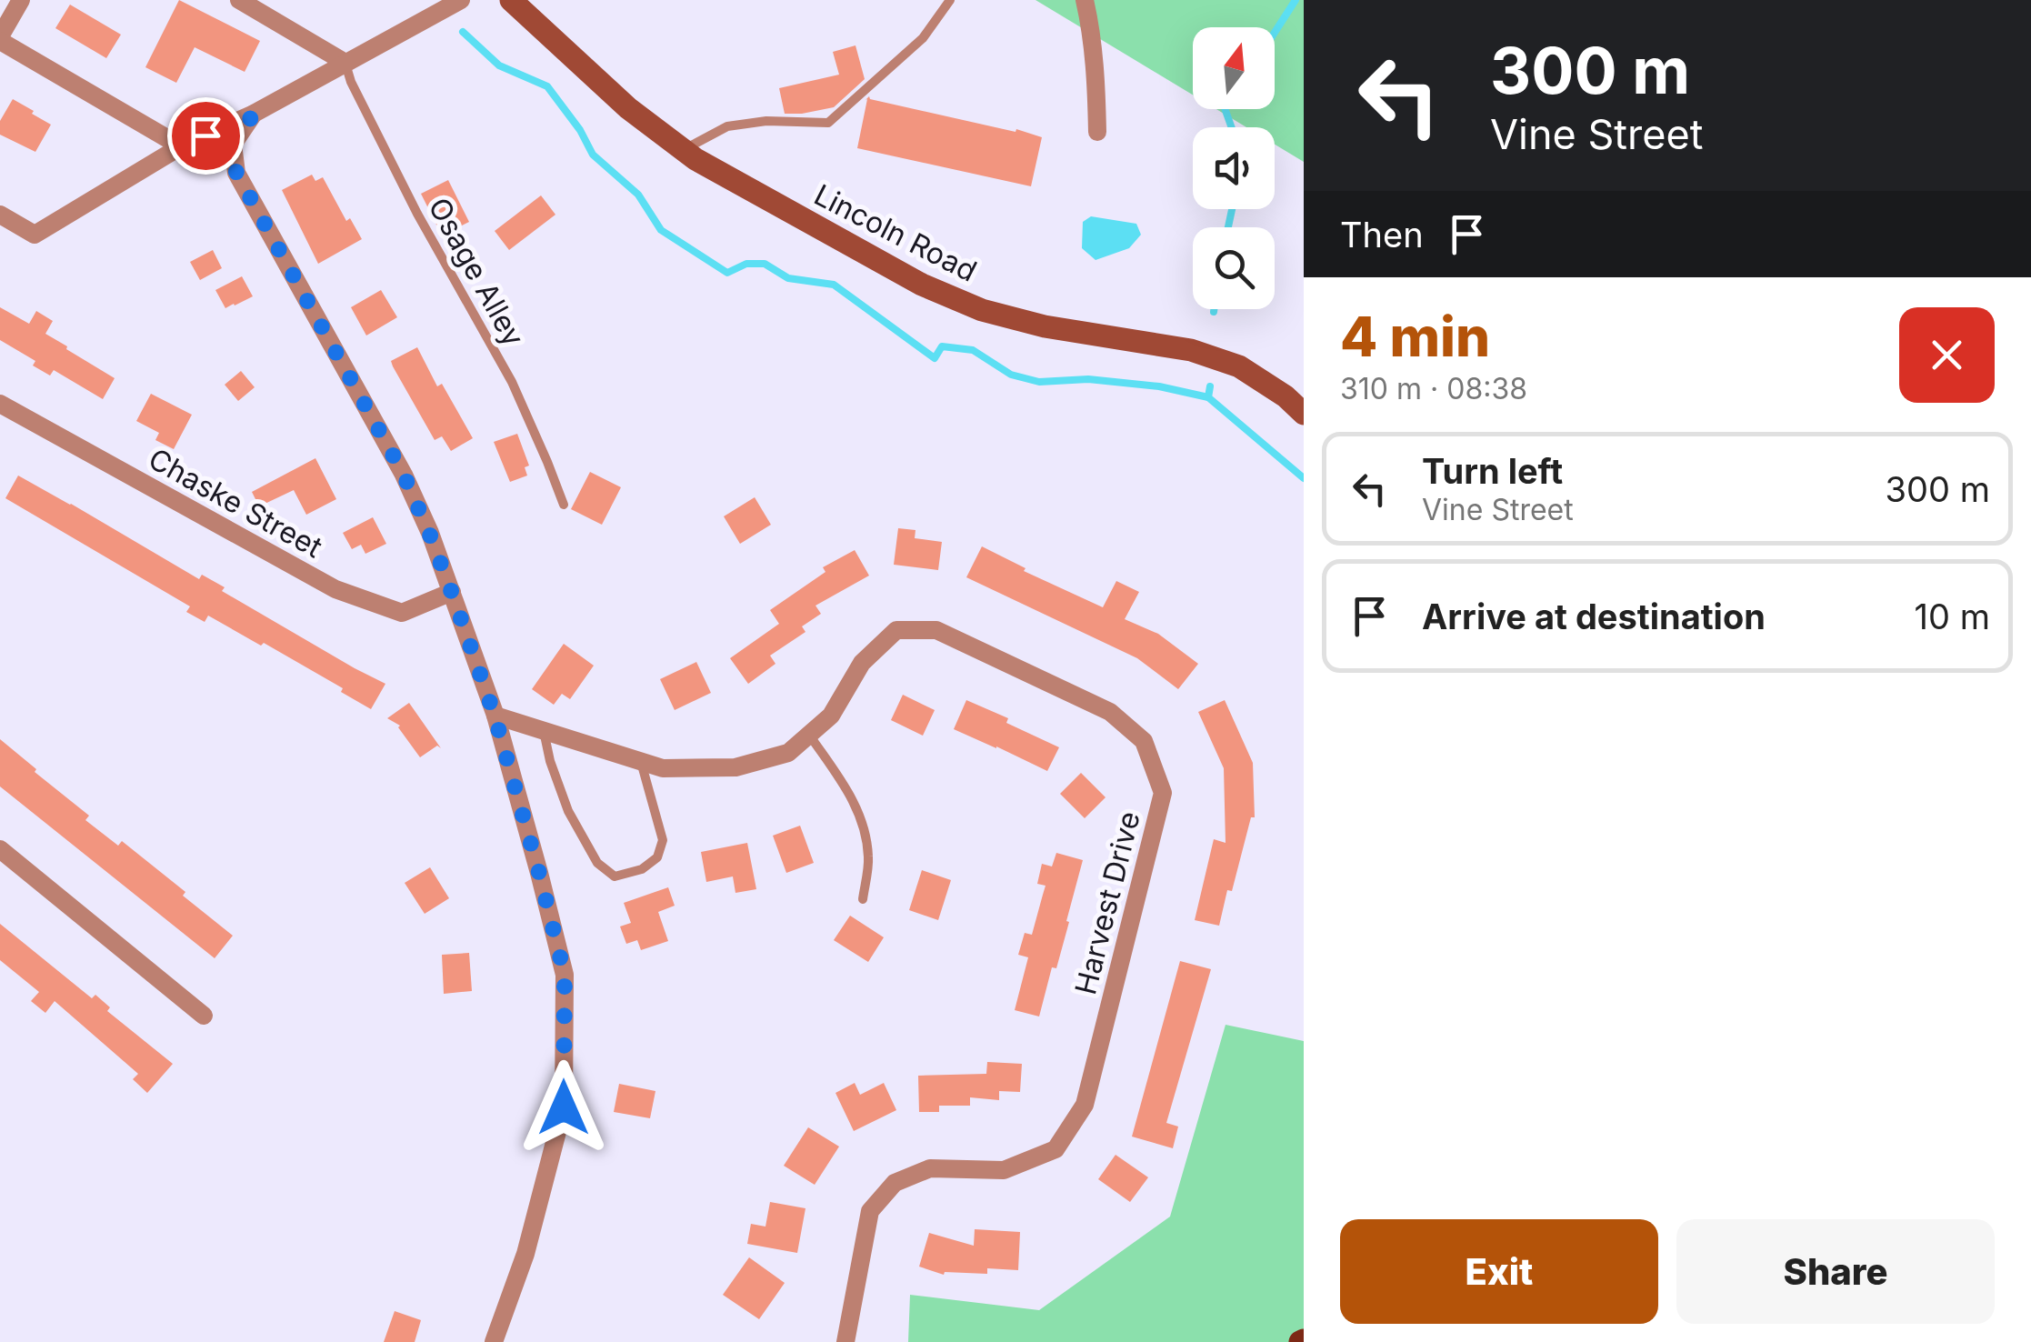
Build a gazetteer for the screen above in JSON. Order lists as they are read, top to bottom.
{
  "streets": {
    "street": ["Lincoln Road", "Chaske Street", "Harvest Drive"],
    "lane": ["Osage Alley"]
  },
  "north": "top",
  "page": {
    "turn": ["300 m", "Vine Street"],
    "then": "Then",
    "heading": ["4 min", "310 m · 08:38"],
    "list": [
      {
        "name": "Turn left",
        "note": "Vine Street",
        "value": "300 m"
      },
      {
        "name": "Arrive at destination",
        "value": "10 m"
      }
    ],
    "buttons": ["Exit", "Share"]
  }
}
